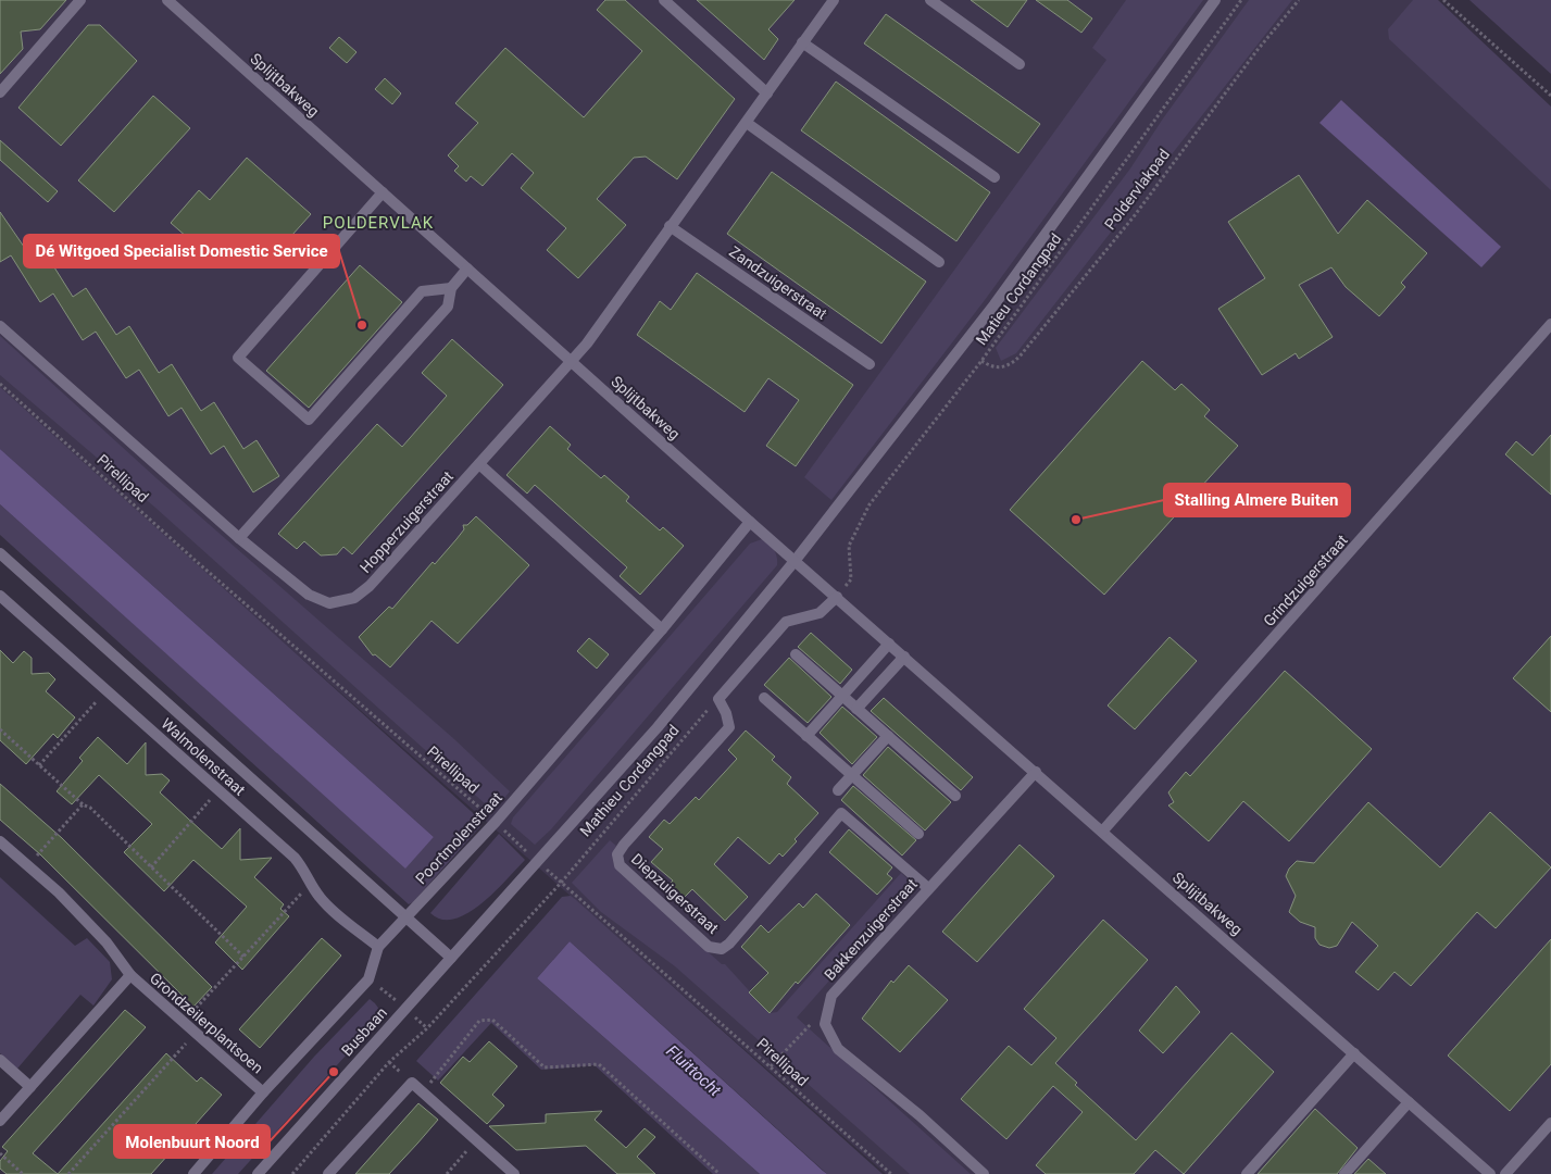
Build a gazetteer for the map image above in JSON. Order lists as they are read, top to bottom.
{
  "streets": {
    "street": [
      "Splijtbakweg",
      "Zandzuigerstraat",
      "Hopperzuigerstraat",
      "Grindzuigerstraat",
      "Walmolenstraat",
      "Poortmolenstraat",
      "Diepzuigerstraat",
      "Bakkenzuigerstraat",
      "Grondzeilerplantsoen",
      "Busbaan"
    ],
    "path": [
      "Poldervlakpad",
      "Matieu Cordangpad",
      "Pirellipad",
      "Mathieu Cordangpad"
    ]
  },
  "crossings": [
    ["Splijtbakweg", "Matieu Cordangpad"],
    ["Splijtbakweg", "Hopperzuigerstraat"],
    ["Splijtbakweg", "Grindzuigerstraat"],
    ["Splijtbakweg", "Poortmolenstraat"],
    ["Splijtbakweg", "Bakkenzuigerstraat"],
    ["Splijtbakweg", "Busbaan"],
    ["Poldervlakpad", "Matieu Cordangpad"],
    ["Pirellipad", "Mathieu Cordangpad"],
    ["Pirellipad", "Poortmolenstraat"],
    ["Pirellipad", "Busbaan"],
    ["Walmolenstraat", "Poortmolenstraat"],
    ["Mathieu Cordangpad", "Diepzuigerstraat"],
    ["Poortmolenstraat", "Grondzeilerplantsoen"],
    ["Diepzuigerstraat", "Bakkenzuigerstraat"]
  ],
  "districts": ["POLDERVLAK"],
  "water": ["Fluittocht"],
  "places": ["Dé Witgoed Specialist Domestic Service", "Stalling Almere Buiten", "Molenbuurt Noord"]
}
